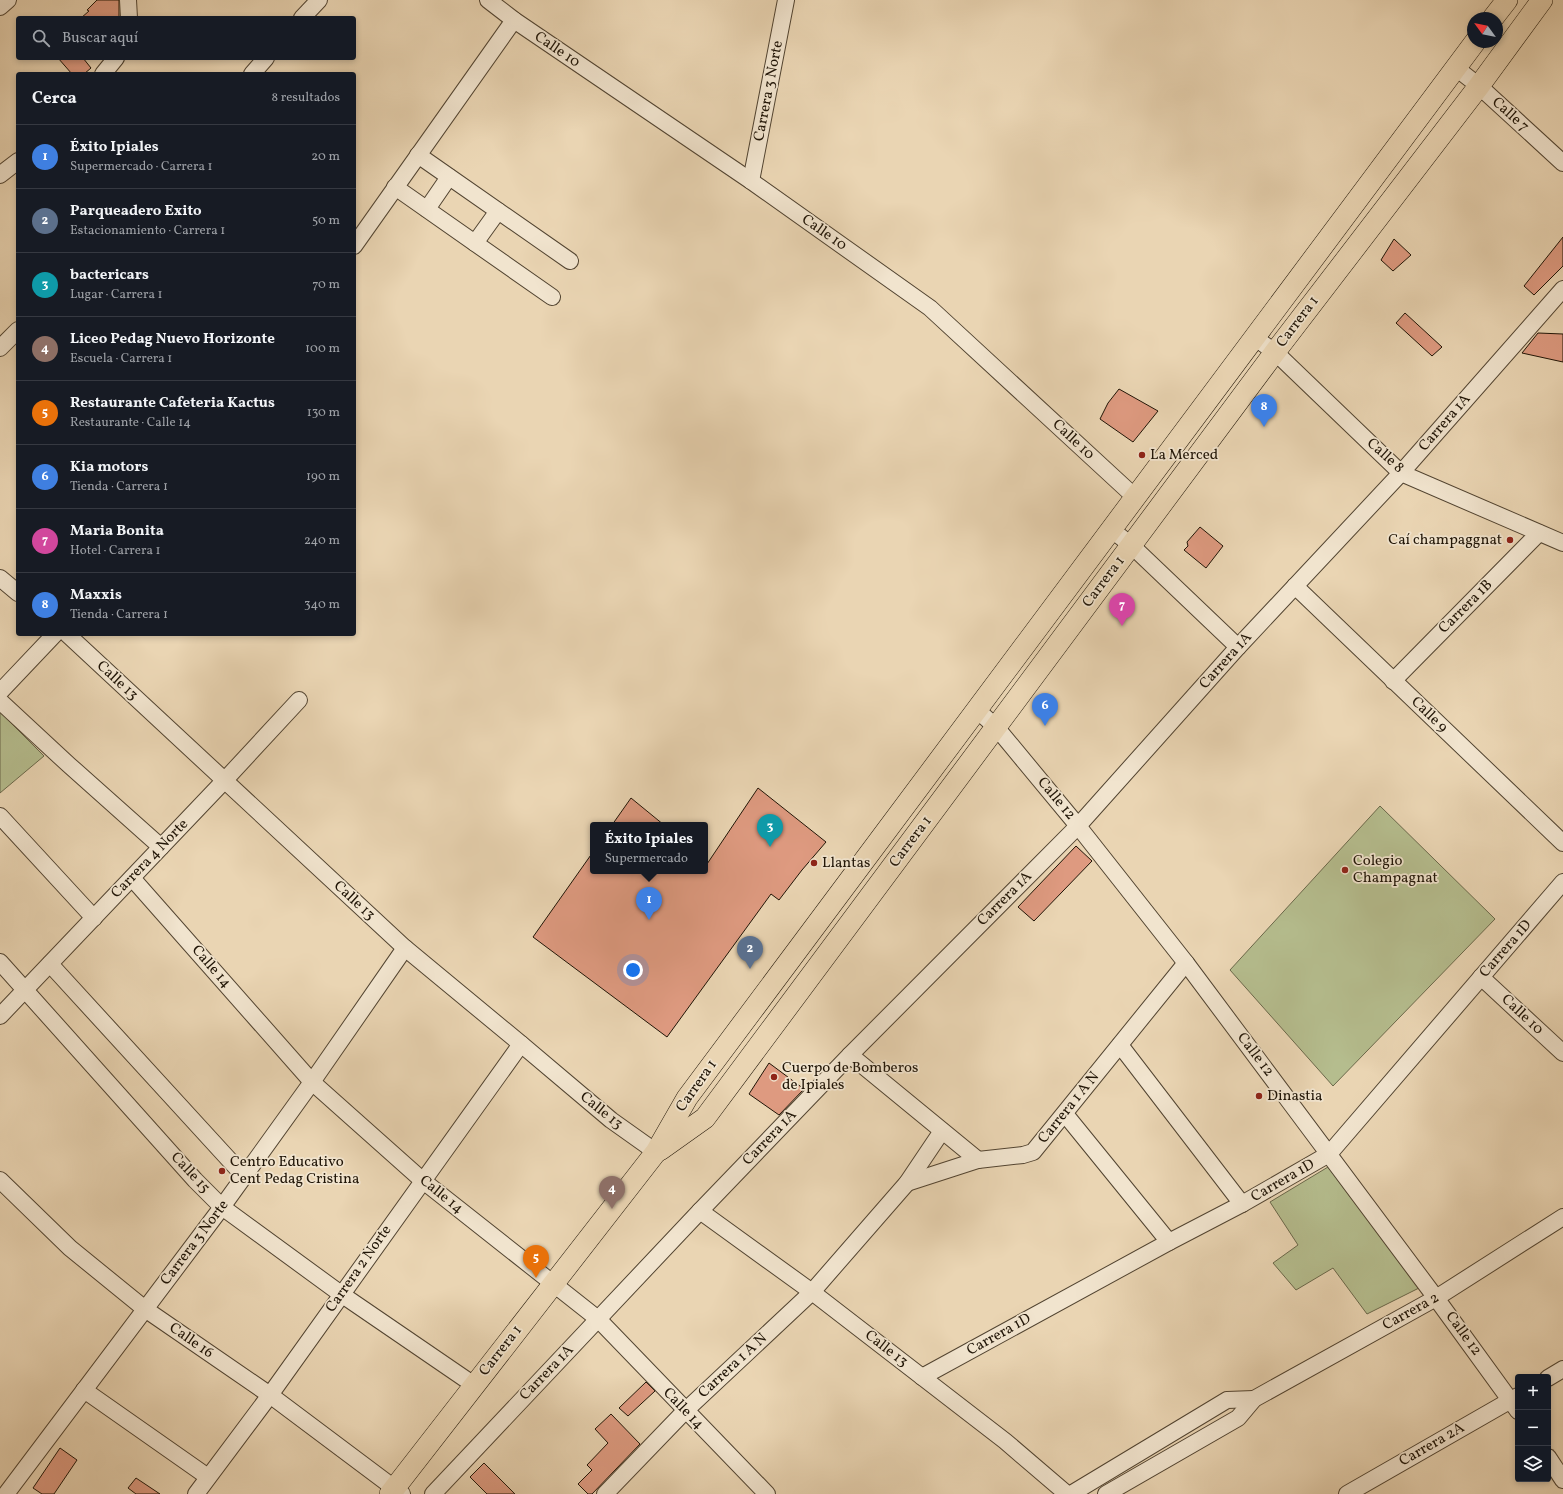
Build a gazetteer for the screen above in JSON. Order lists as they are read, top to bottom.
{
  "streets": {
    "main road": ["Carrera 1"],
    "street": [
      "Calle 10",
      "Carrera 3 Norte",
      "Calle 7",
      "Carrera 1A",
      "Calle 8",
      "Carrera 1B",
      "Calle 13",
      "Calle 9",
      "Calle 12",
      "Carrera 4 Norte",
      "Carrera 1D",
      "Calle 14",
      "Carrera 1 A N",
      "Calle 15",
      "Carrera 2 Norte",
      "Carrera 2",
      "Calle 16",
      "Carrera 2A"
    ]
  },
  "crossings": [
    ["Calle 10", "Carrera 3 Norte"],
    ["Calle 10", "Carrera 1"],
    ["Calle 10", "Carrera 1D"],
    ["Carrera 3 Norte", "Calle 13"],
    ["Carrera 3 Norte", "Calle 14"],
    ["Carrera 3 Norte", "Calle 15"],
    ["Carrera 3 Norte", "Calle 16"],
    ["Calle 7", "Carrera 1"],
    ["Carrera 1", "Calle 8"],
    ["Carrera 1", "Calle 13"],
    ["Carrera 1", "Calle 12"],
    ["Carrera 1", "Calle 14"],
    ["Carrera 1", "Calle 15"],
    ["Carrera 1", "Calle 16"],
    ["Carrera 1A", "Calle 8"],
    ["Carrera 1A", "Calle 13"],
    ["Carrera 1A", "Calle 9"],
    ["Carrera 1A", "Calle 12"],
    ["Carrera 1A", "Calle 14"],
    ["Calle 8", "Carrera 1B"],
    ["Carrera 1B", "Calle 9"],
    ["Calle 13", "Carrera 4 Norte"],
    ["Calle 13", "Carrera 1D"],
    ["Calle 13", "Carrera 1 A N"],
    ["Calle 13", "Carrera 2 Norte"],
    ["Calle 12", "Carrera 1D"],
    ["Calle 12", "Carrera 1 A N"],
    ["Calle 12", "Carrera 2"],
    ["Carrera 4 Norte", "Calle 14"],
    ["Carrera 4 Norte", "Calle 15"],
    ["Calle 14", "Carrera 1 A N"],
    ["Calle 14", "Carrera 2 Norte"],
    ["Calle 15", "Carrera 2 Norte"],
    ["Carrera 2 Norte", "Calle 16"]
  ],
  "places": [
    "La Merced",
    "Caí champaggnat",
    "Llantas",
    "Colegio Champagnat",
    "Cuerpo de Bomberos de Ipiales",
    "Dinastia",
    "Centro Educativo Cent Pedag Cristina"
  ],
  "north": "top left",
  "page": {
    "search": "Buscar aquí",
    "heading": ["Cerca", "8 resultados"],
    "list": [
      {
        "mark": "1",
        "name": "Éxito Ipiales",
        "note": "Supermercado · Carrera 1",
        "value": "20 m"
      },
      {
        "mark": "2",
        "name": "Parqueadero Exito",
        "note": "Estacionamiento · Carrera 1",
        "value": "50 m"
      },
      {
        "mark": "3",
        "name": "bactericars",
        "note": "Lugar · Carrera 1",
        "value": "70 m"
      },
      {
        "mark": "4",
        "name": "Liceo Pedag Nuevo Horizonte",
        "note": "Escuela · Carrera 1",
        "value": "100 m"
      },
      {
        "mark": "5",
        "name": "Restaurante Cafeteria Kactus",
        "note": "Restaurante · Calle 14",
        "value": "130 m"
      },
      {
        "mark": "6",
        "name": "Kia motors",
        "note": "Tienda · Carrera 1",
        "value": "190 m"
      },
      {
        "mark": "7",
        "name": "Maria Bonita",
        "note": "Hotel · Carrera 1",
        "value": "240 m"
      },
      {
        "mark": "8",
        "name": "Maxxis",
        "note": "Tienda · Carrera 1",
        "value": "340 m"
      }
    ],
    "pins": [
      "8",
      "7",
      "6",
      "3",
      "1",
      "2",
      "4",
      "5"
    ],
    "popup": ["Éxito Ipiales", "Supermercado"],
    "map_buttons": ["+", "−"]
  }
}
